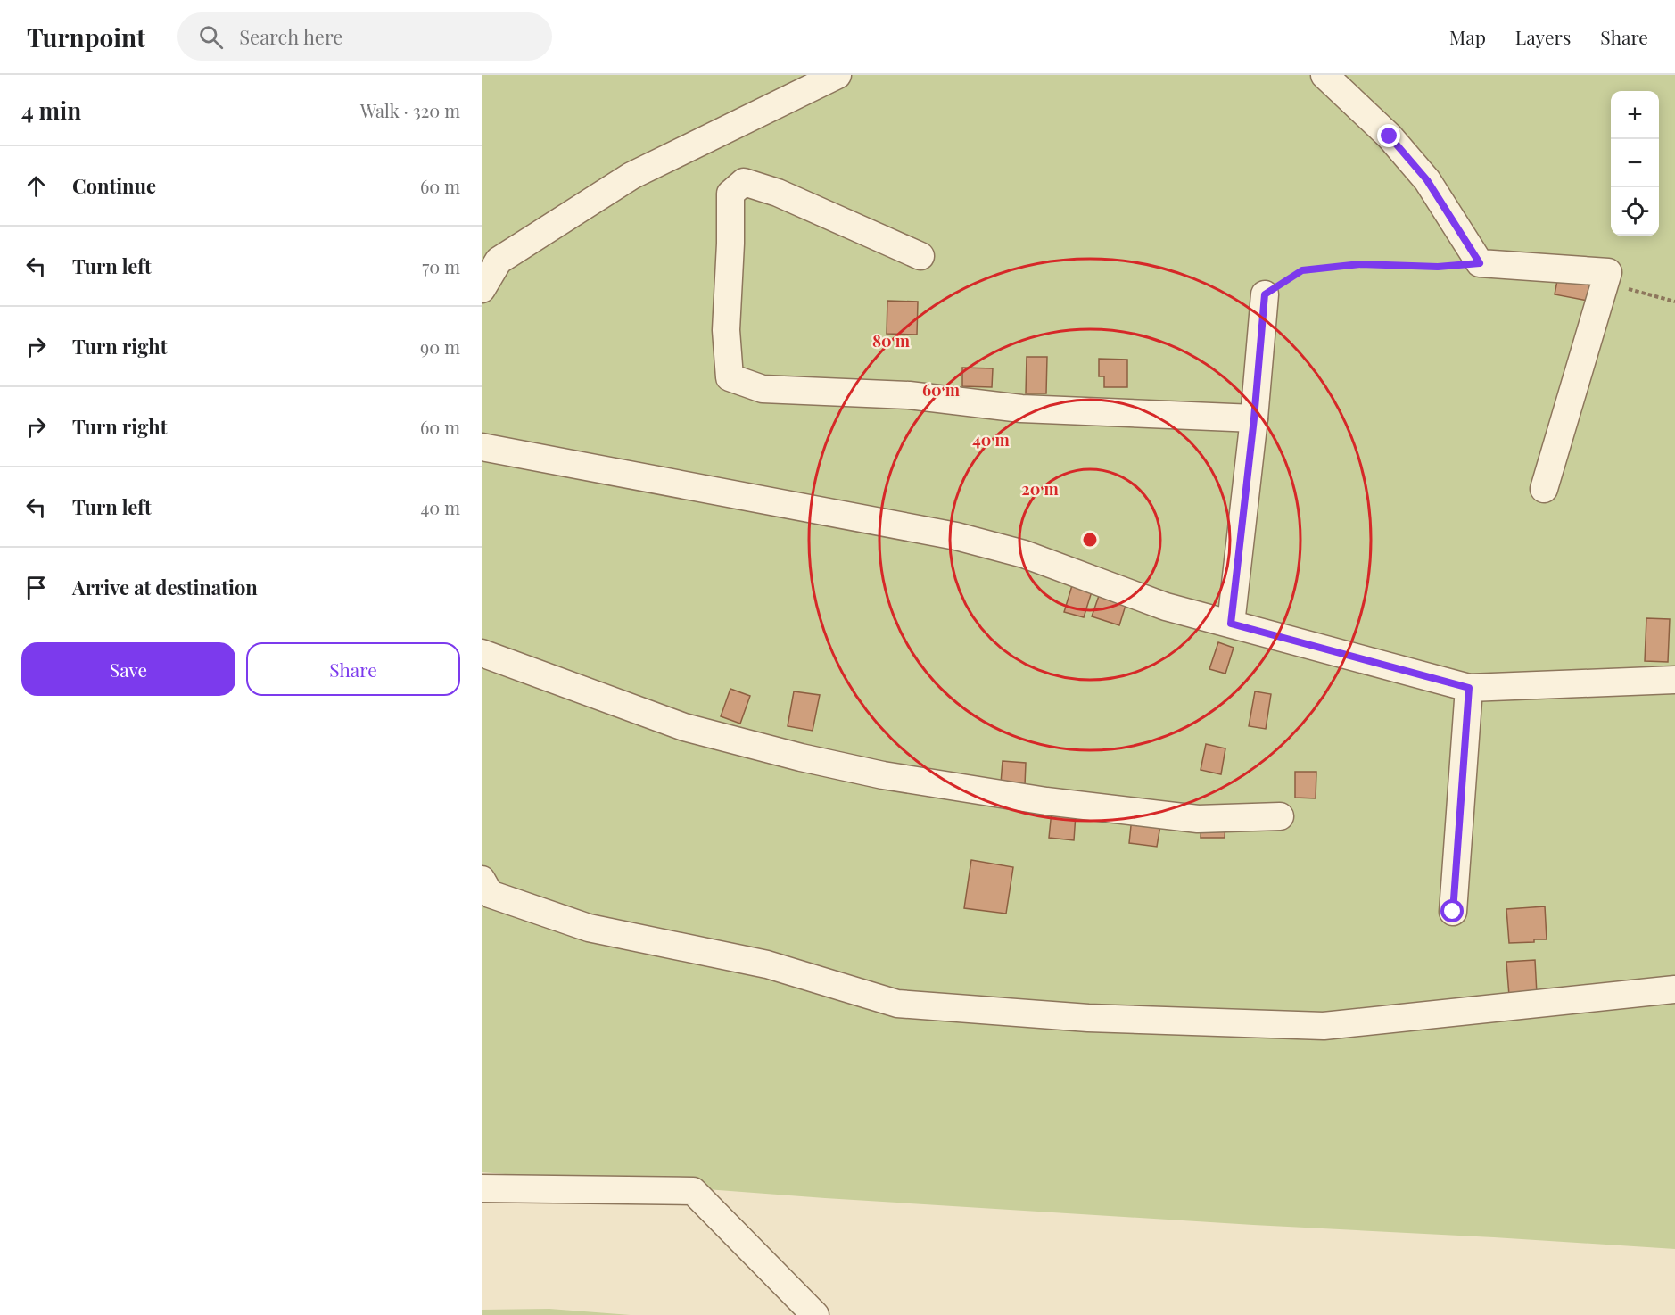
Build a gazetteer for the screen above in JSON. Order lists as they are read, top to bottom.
{
  "page": {
    "header": "Turnpoint",
    "search": "Search here",
    "nav": ["Map", "Layers", "Share"],
    "heading": ["4 min", "Walk · 320 m"],
    "map_buttons": ["+", "−"],
    "list": [
      ["Continue", "60 m"],
      ["Turn left", "70 m"],
      ["Turn right", "90 m"],
      ["Turn right", "60 m"],
      ["Turn left", "40 m"],
      "Arrive at destination"
    ],
    "buttons": ["Save", "Share"]
  },
  "rings": [
    "80 m",
    "60 m",
    "40 m",
    "20 m"
  ]
}
